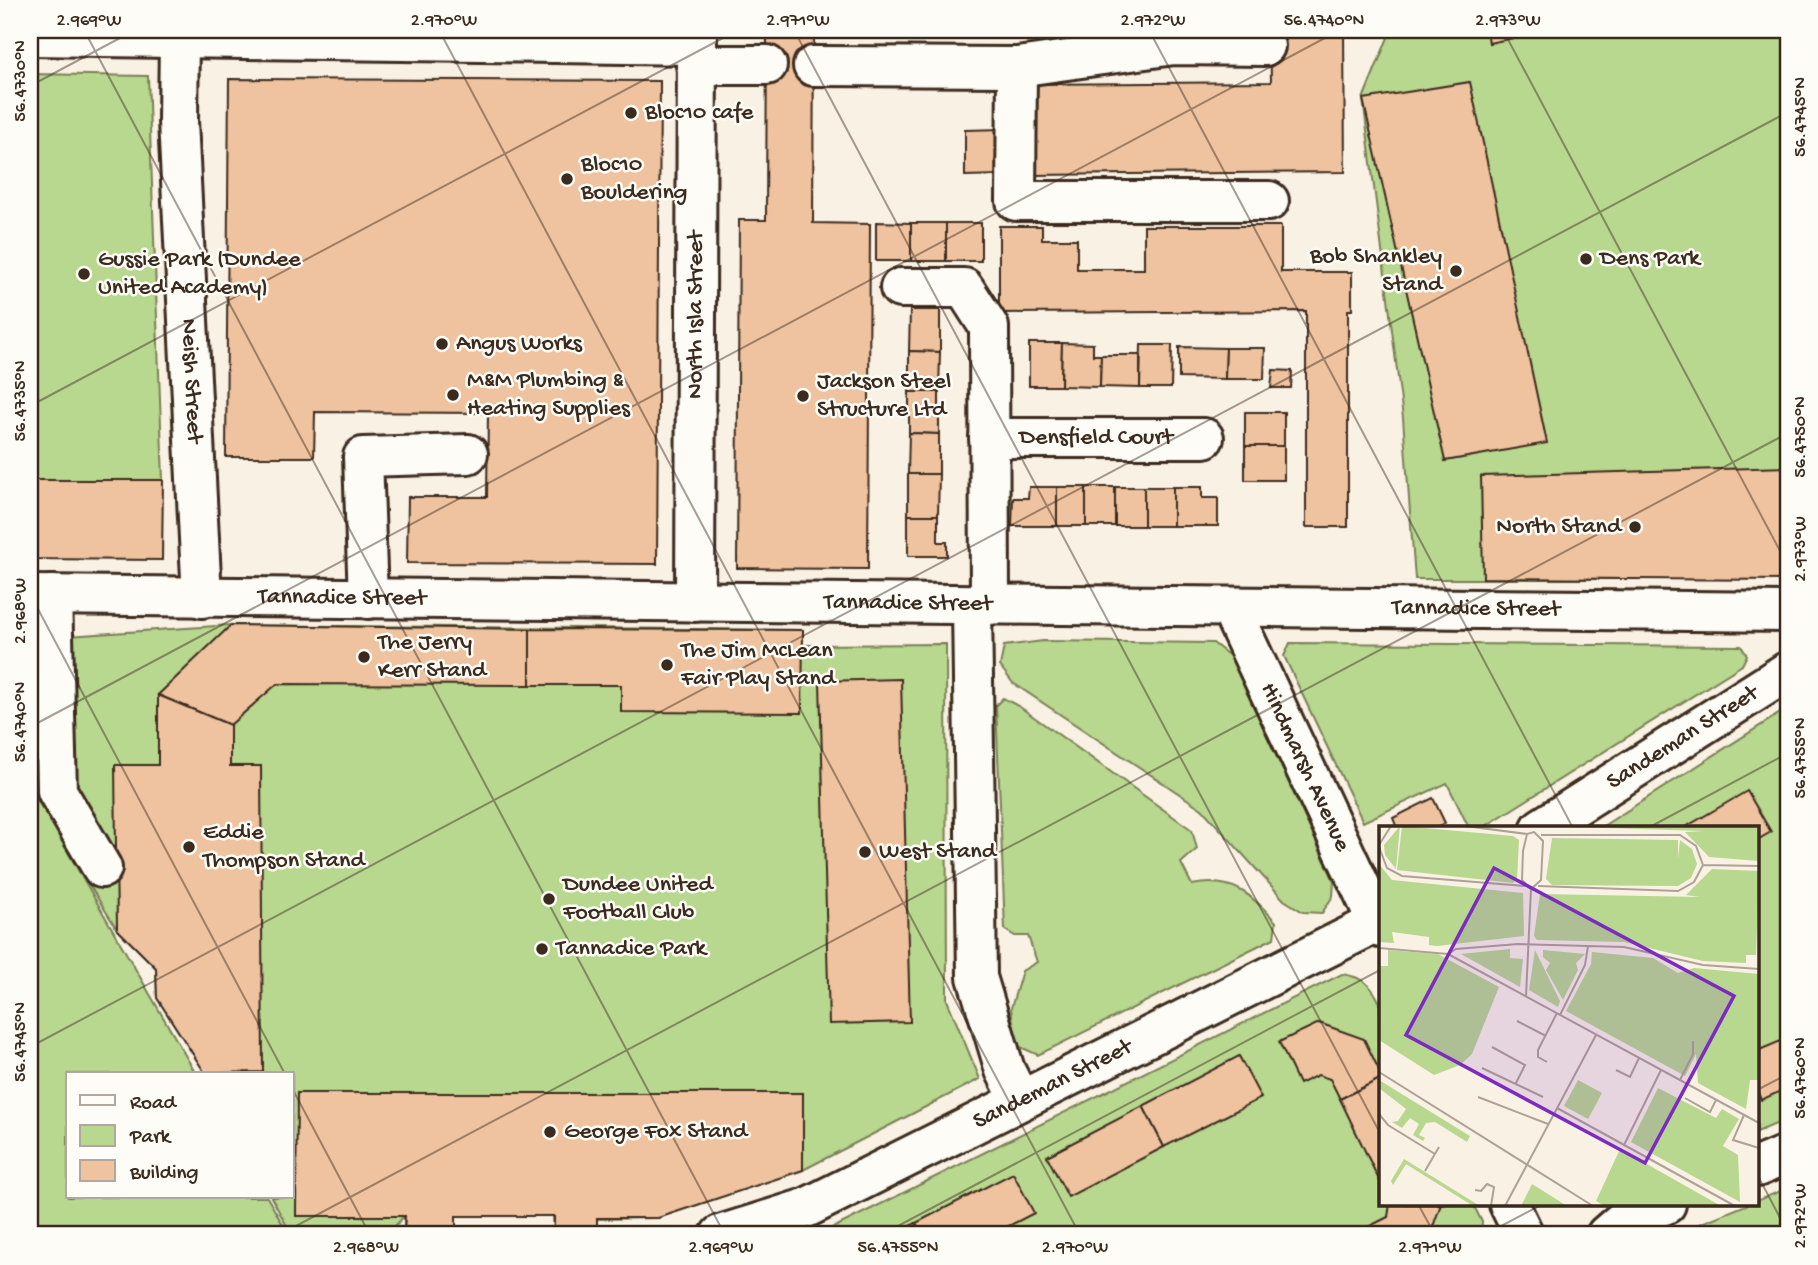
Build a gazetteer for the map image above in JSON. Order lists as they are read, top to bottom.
{
  "streets": {
    "street": [
      "North Isla Street",
      "Neish Street",
      "Densfield Court",
      "Tannadice Street",
      "Sandeman Street",
      "Hindmarsh Avenue"
    ]
  },
  "crossings": [
    ["North Isla Street", "Tannadice Street"],
    ["Neish Street", "Tannadice Street"],
    ["Densfield Court", "Tannadice Street"],
    ["Densfield Court", "Sandeman Street"],
    ["Tannadice Street", "Hindmarsh Avenue"]
  ],
  "places": [
    "Bloc10 cafe",
    "Bloc10 Bouldering",
    "Dens Park",
    "Bob Shankley Stand",
    "Gussie Park (Dundee United Academy)",
    "Angus Works",
    "M&M Plumbing & Heating Supplies",
    "Jackson Steel Structure Ltd",
    "North Stand",
    "The Jerry Kerr Stand",
    "The Jim McLean Fair Play Stand",
    "Eddie Thompson Stand",
    "West Stand",
    "Dundee United Football Club",
    "Tannadice Park",
    "George Fox Stand"
  ],
  "legend": ["Road", "Park", "Building"],
  "coordinates": [
    "2.969°W",
    "2.970°W",
    "2.971°W",
    "2.972°W",
    "56.4740°N",
    "2.973°W",
    "56.4730°N",
    "56.4745°N",
    "56.4735°N",
    "56.4750°N",
    "2.968°W",
    "56.4755°N",
    "56.4760°N"
  ]
}
